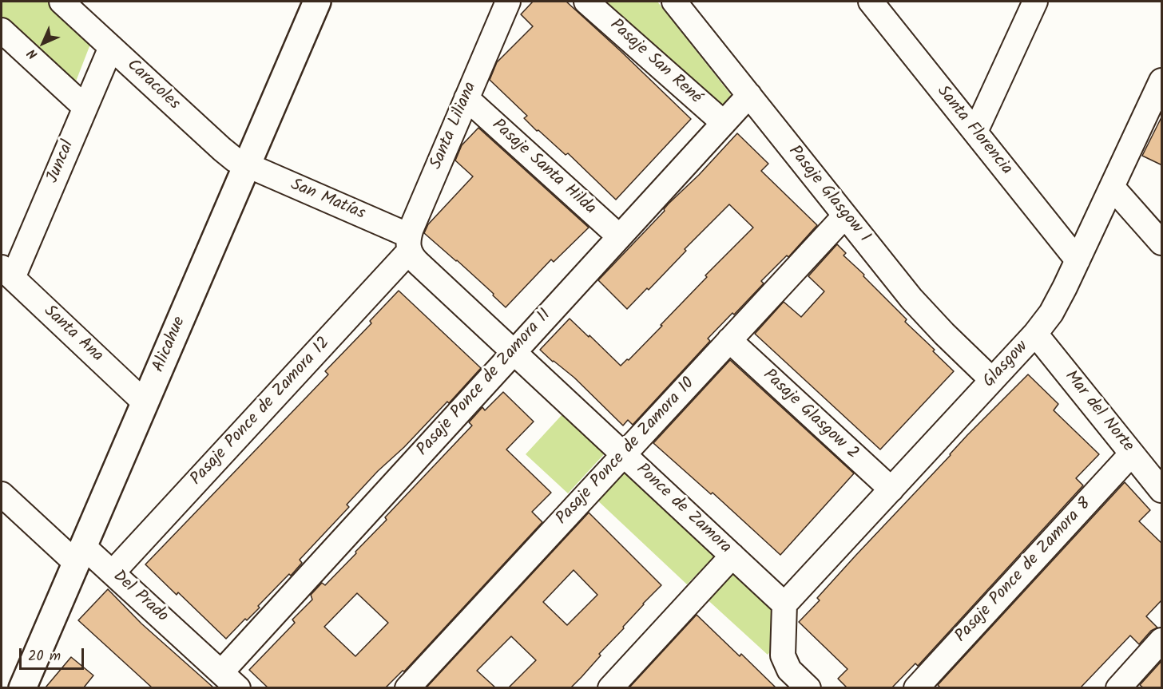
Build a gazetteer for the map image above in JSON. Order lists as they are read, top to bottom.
{
  "streets": {
    "street": [
      "Pasaje San René",
      "Caracoles",
      "Santa Liliana",
      "Santa Florencia",
      "Juncal",
      "Pasaje Santa Hilda",
      "Pasaje Glasgow 1",
      "San Matías",
      "Santa Ana",
      "Alicahue",
      "Glasgow",
      "Pasaje Ponce de Zamora 11",
      "Pasaje Ponce de Zamora 12",
      "Mar del Norte",
      "Pasaje Glasgow 2",
      "Pasaje Ponce de Zamora 10",
      "Ponce de Zamora",
      "Pasaje Ponce de Zamora 8",
      "Del Prado"
    ]
  },
  "crossings": [
    ["Pasaje San René", "Pasaje Ponce de Zamora 11"],
    ["Caracoles", "Juncal"],
    ["Caracoles", "San Matías"],
    ["Caracoles", "Alicahue"],
    ["Santa Liliana", "Pasaje Santa Hilda"],
    ["Santa Liliana", "San Matías"],
    ["Santa Liliana", "Pasaje Ponce de Zamora 12"],
    ["Santa Liliana", "Ponce de Zamora"],
    ["Santa Florencia", "Glasgow"],
    ["Juncal", "Santa Ana"],
    ["Pasaje Santa Hilda", "Pasaje Ponce de Zamora 11"],
    ["Pasaje Glasgow 1", "Glasgow"],
    ["Pasaje Glasgow 1", "Pasaje Ponce de Zamora 11"],
    ["Pasaje Glasgow 1", "Pasaje Ponce de Zamora 10"],
    ["San Matías", "Alicahue"],
    ["San Matías", "Pasaje Ponce de Zamora 12"],
    ["San Matías", "Ponce de Zamora"],
    ["Santa Ana", "Alicahue"],
    ["Alicahue", "Del Prado"],
    ["Glasgow", "Mar del Norte"],
    ["Glasgow", "Pasaje Glasgow 2"],
    ["Glasgow", "Ponce de Zamora"],
    ["Pasaje Ponce de Zamora 11", "Ponce de Zamora"],
    ["Pasaje Ponce de Zamora 11", "Del Prado"],
    ["Pasaje Ponce de Zamora 12", "Ponce de Zamora"],
    ["Pasaje Ponce de Zamora 12", "Del Prado"],
    ["Mar del Norte", "Pasaje Ponce de Zamora 8"],
    ["Pasaje Glasgow 2", "Pasaje Ponce de Zamora 10"],
    ["Pasaje Ponce de Zamora 10", "Ponce de Zamora"]
  ],
  "scale_bar": "20 m",
  "north": "bottom left"
}
